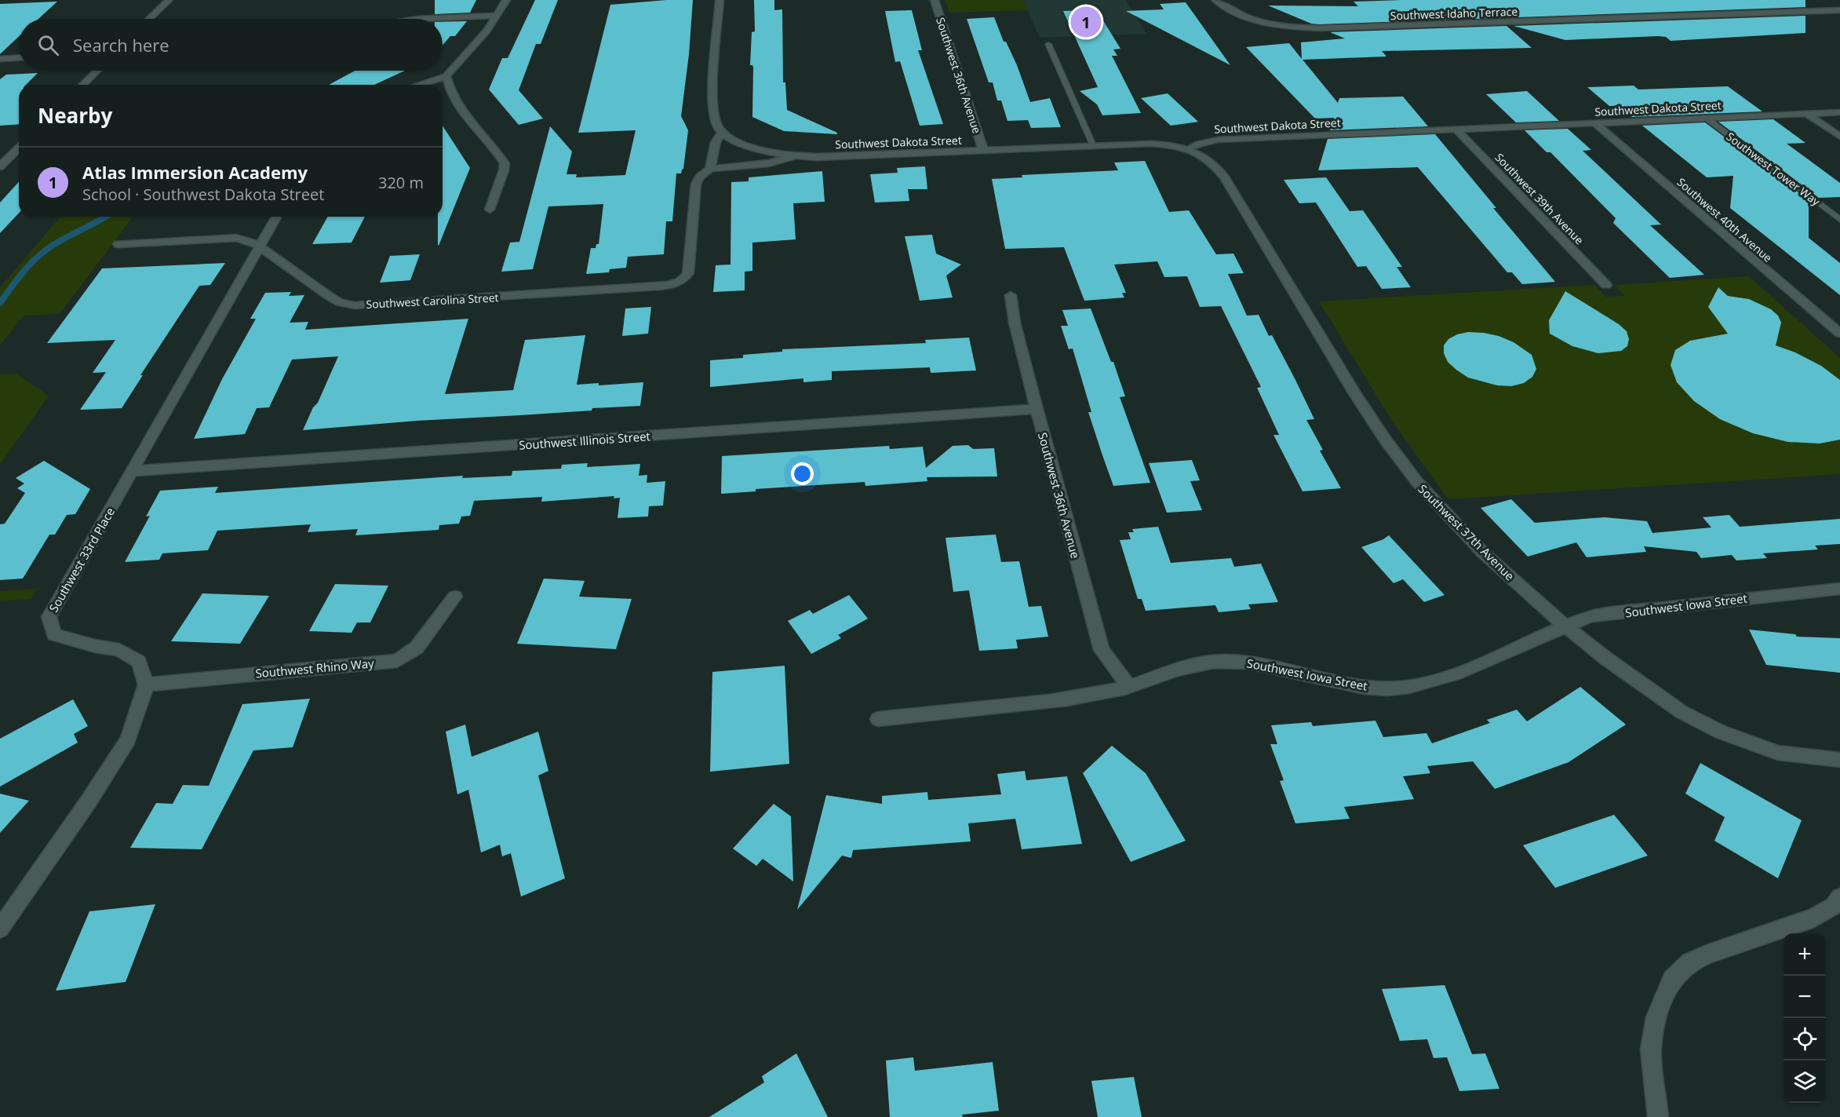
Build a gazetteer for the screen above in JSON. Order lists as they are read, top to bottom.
{
  "streets": {
    "street": [
      "Southwest Idaho Terrace",
      "Southwest 36th Avenue",
      "Southwest Dakota Street",
      "Southwest 39th Avenue",
      "Southwest 40th Avenue",
      "Southwest Carolina Street",
      "Southwest Illinois Street",
      "Southwest 37th Avenue",
      "Southwest 33rd Place",
      "Southwest Iowa Street",
      "Southwest Rhino Way"
    ],
    "lane": ["Southwest Tower Way"]
  },
  "crossings": [
    ["Southwest 36th Avenue", "Southwest Dakota Street"],
    ["Southwest 36th Avenue", "Southwest Illinois Street"],
    ["Southwest 36th Avenue", "Southwest Iowa Street"],
    ["Southwest Dakota Street", "Southwest Tower Way"],
    ["Southwest Dakota Street", "Southwest 39th Avenue"],
    ["Southwest Dakota Street", "Southwest 40th Avenue"],
    ["Southwest Dakota Street", "Southwest 37th Avenue"],
    ["Southwest Carolina Street", "Southwest 33rd Place"],
    ["Southwest Illinois Street", "Southwest 33rd Place"],
    ["Southwest 37th Avenue", "Southwest Iowa Street"],
    ["Southwest 33rd Place", "Southwest Rhino Way"]
  ],
  "page": {
    "pins": "1",
    "search": "Search here",
    "heading": "Nearby",
    "list": [
      {
        "mark": "1",
        "name": "Atlas Immersion Academy",
        "note": "School · Southwest Dakota Street",
        "value": "320 m"
      }
    ],
    "map_buttons": ["+", "−"]
  }
}
